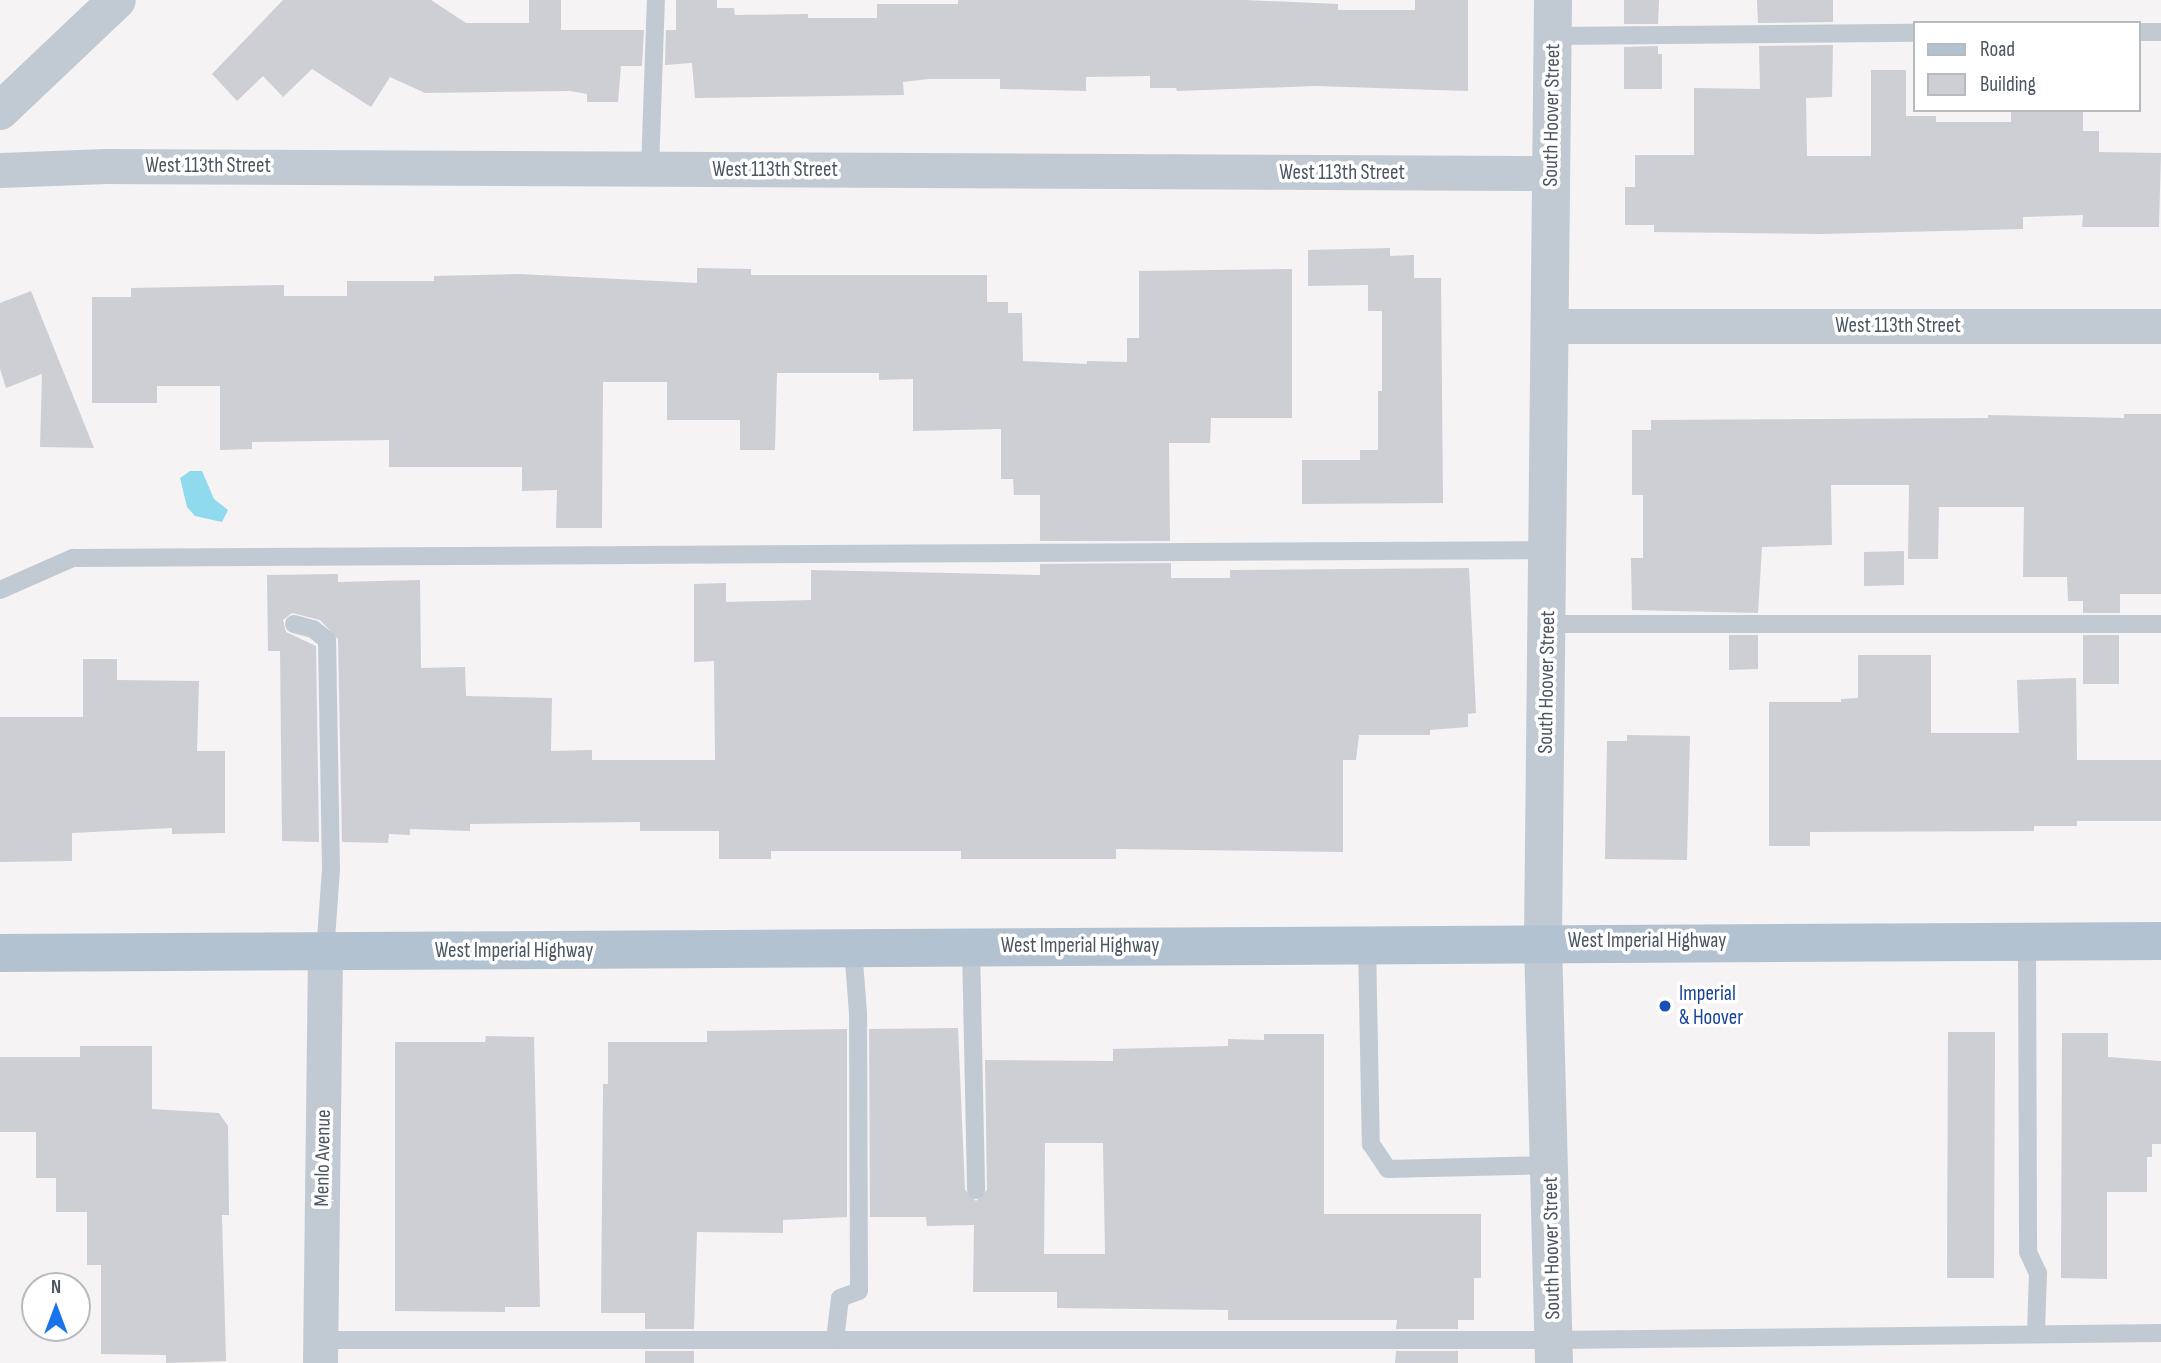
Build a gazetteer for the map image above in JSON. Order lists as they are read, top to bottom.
{
  "streets": {
    "main road": ["West Imperial Highway"],
    "street": ["South Hoover Street", "West 113th Street", "Menlo Avenue"]
  },
  "crossings": [
    ["South Hoover Street", "West 113th Street"],
    ["South Hoover Street", "West Imperial Highway"],
    ["West Imperial Highway", "Menlo Avenue"]
  ],
  "places": ["Imperial & Hoover"],
  "legend": ["Road", "Building"],
  "north": "top"
}
